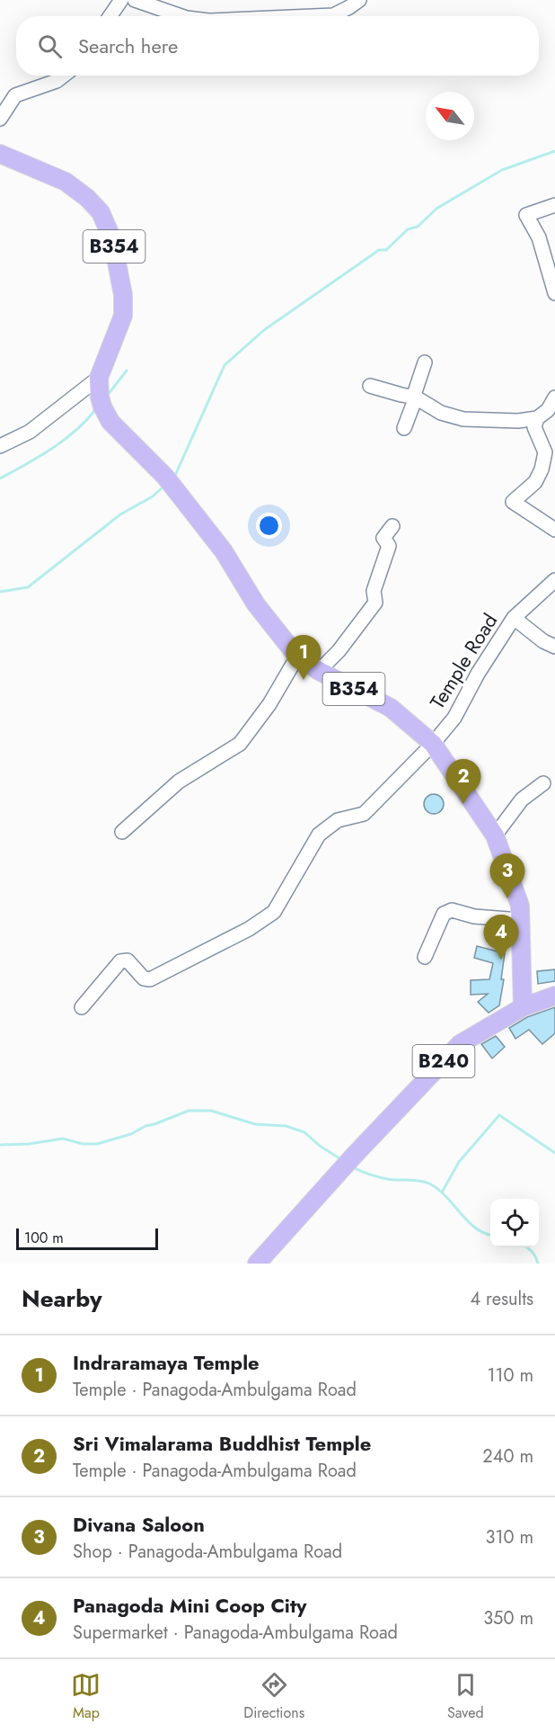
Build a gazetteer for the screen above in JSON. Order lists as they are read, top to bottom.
{
  "streets": {
    "main road": ["B354", "B240"],
    "street": ["Temple Road"]
  },
  "crossings": [
    ["B354", "Temple Road"],
    ["B354", "B240"]
  ],
  "scale_bar": "100 m",
  "north": "top left",
  "page": {
    "search": "Search here",
    "pins": [
      "1",
      "2",
      "3",
      "4"
    ],
    "scale": "100 m",
    "heading": ["Nearby", "4 results"],
    "list": [
      {
        "mark": "1",
        "name": "Indraramaya Temple",
        "note": "Temple · Panagoda-Ambulgama Road",
        "value": "110 m"
      },
      {
        "mark": "2",
        "name": "Sri Vimalarama Buddhist Temple",
        "note": "Temple · Panagoda-Ambulgama Road",
        "value": "240 m"
      },
      {
        "mark": "3",
        "name": "Divana Saloon",
        "note": "Shop · Panagoda-Ambulgama Road",
        "value": "310 m"
      },
      {
        "mark": "4",
        "name": "Panagoda Mini Coop City",
        "note": "Supermarket · Panagoda-Ambulgama Road",
        "value": "350 m"
      }
    ],
    "nav": ["Map", "Directions", "Saved"]
  }
}
